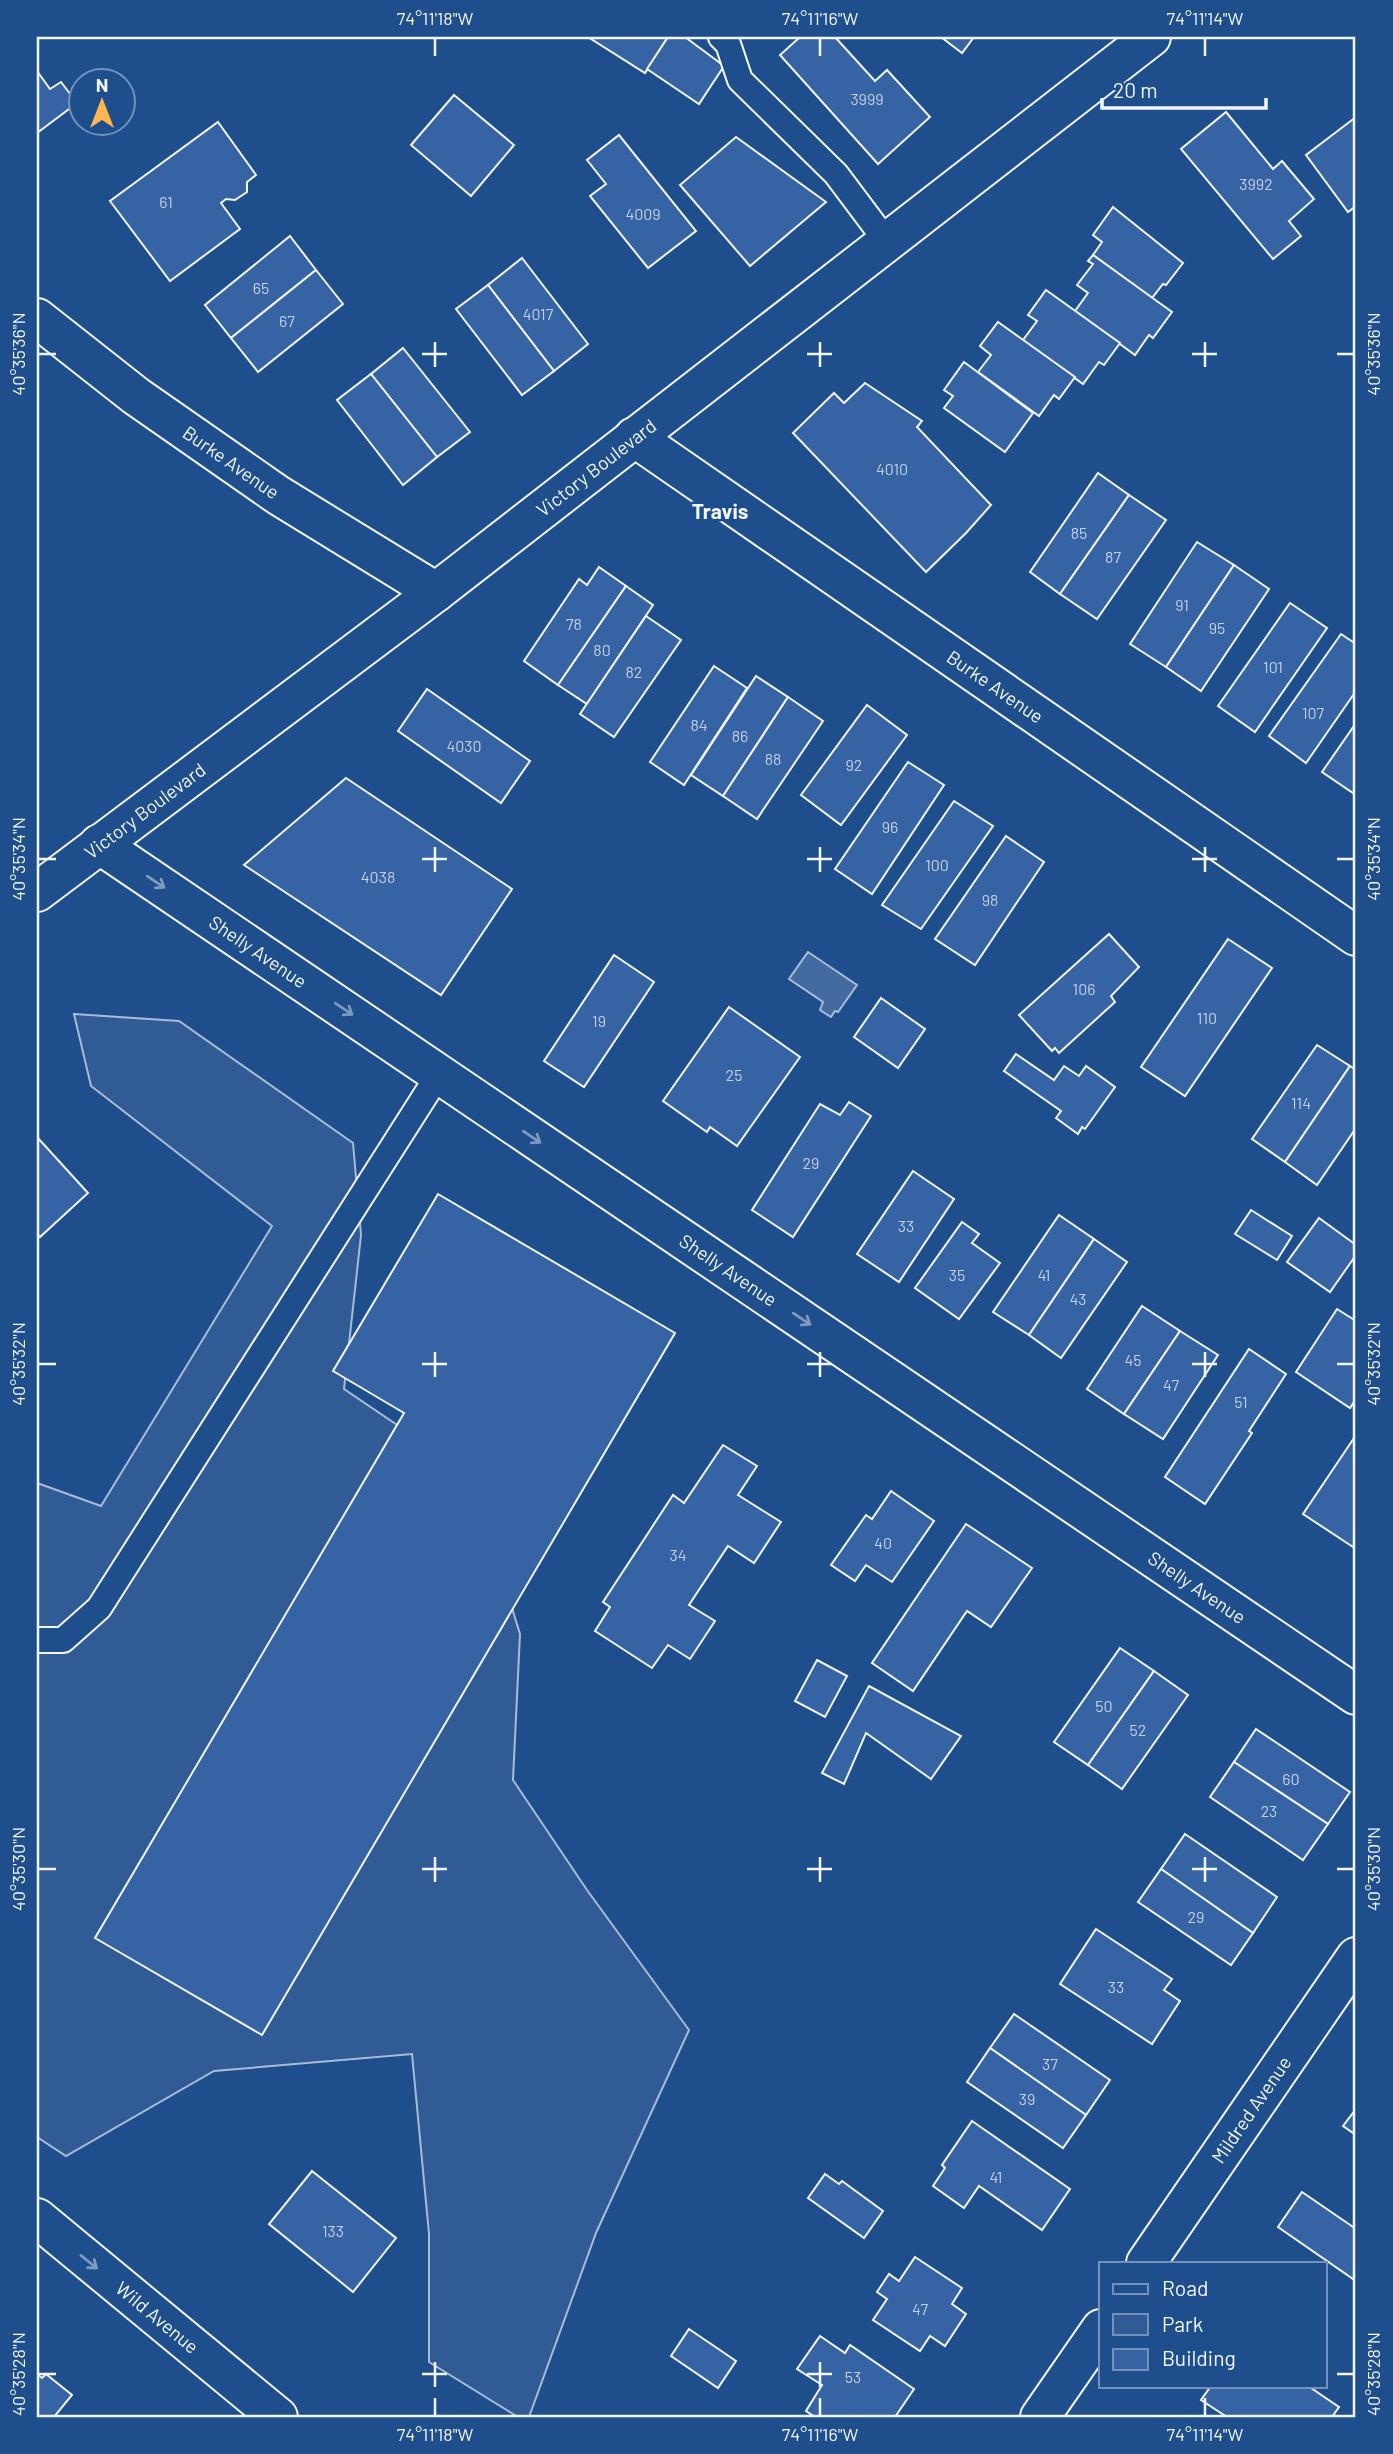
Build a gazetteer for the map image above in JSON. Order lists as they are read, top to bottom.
{
  "streets": {
    "street": [
      "Burke Avenue",
      "Victory Boulevard",
      "Shelly Avenue",
      "Mildred Avenue",
      "Wild Avenue"
    ]
  },
  "crossings": [
    ["Burke Avenue", "Victory Boulevard"],
    ["Victory Boulevard", "Shelly Avenue"]
  ],
  "one_way": ["Shelly Avenue", "Wild Avenue"],
  "districts": ["Travis"],
  "house_numbers": [
    "3999",
    "3992",
    "61",
    "4009",
    "65",
    "4017",
    "67",
    "4010",
    "85",
    "87",
    "91",
    "78",
    "95",
    "80",
    "101",
    "82",
    "107",
    "84",
    "86",
    "4030",
    "88",
    "92",
    "96",
    "100",
    "4038",
    "98",
    "106",
    "110",
    "19",
    "25",
    "114",
    "29",
    "33",
    "35",
    "41",
    "43",
    "45",
    "47",
    "51",
    "40",
    "34",
    "50",
    "52",
    "60",
    "23",
    "29",
    "33",
    "37",
    "39",
    "41",
    "133",
    "47",
    "53"
  ],
  "legend": ["Road", "Park", "Building"],
  "scale_bar": "20 m",
  "north": "top",
  "coordinates": [
    "74°11'18\"W",
    "74°11'16\"W",
    "74°11'14\"W",
    "40°35'36\"N",
    "40°35'34\"N",
    "40°35'32\"N",
    "40°35'30\"N",
    "40°35'28\"N"
  ]
}
